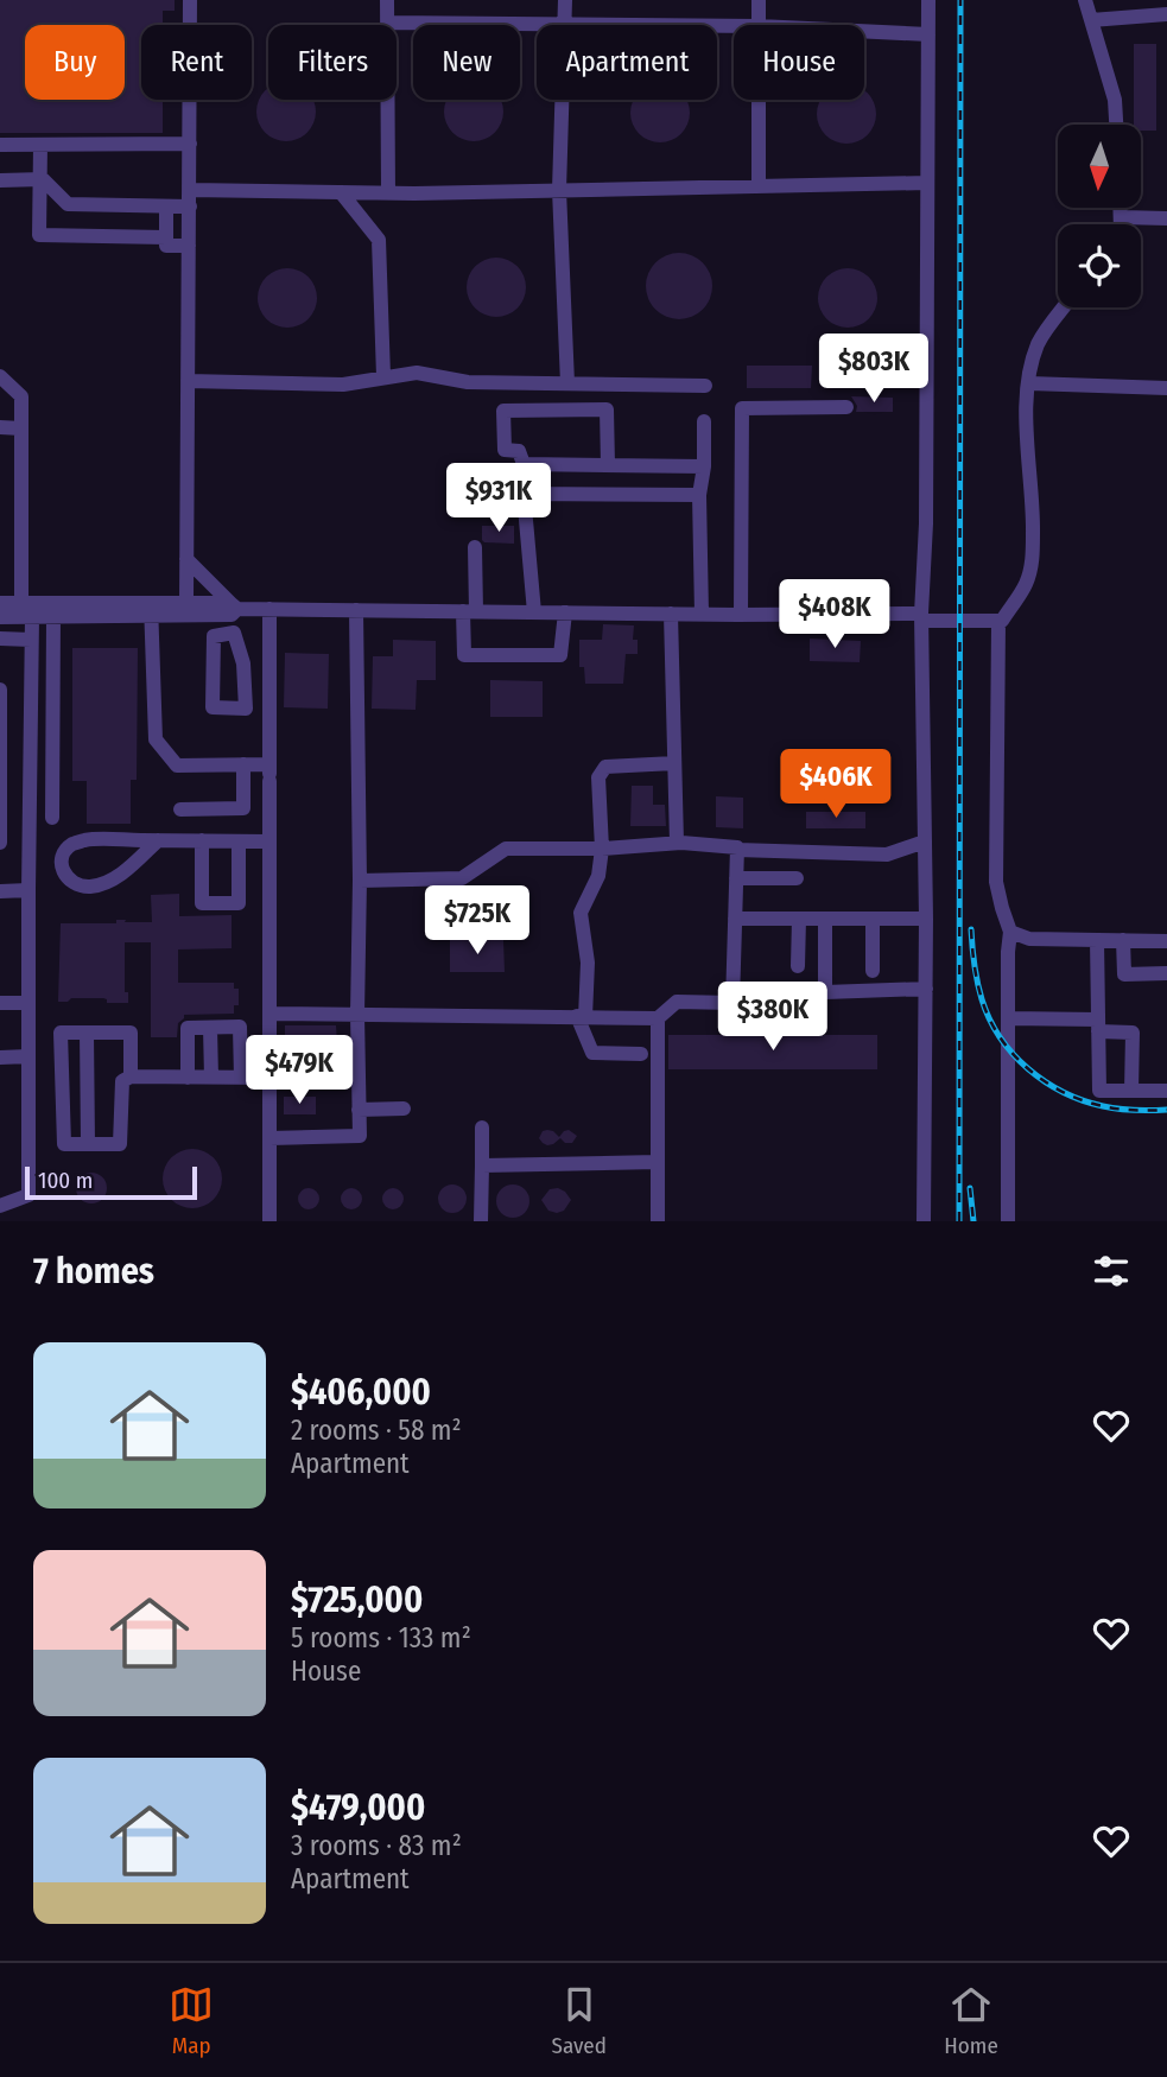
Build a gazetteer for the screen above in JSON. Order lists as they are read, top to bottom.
{
  "scale_bar": "100 m",
  "north": "bottom",
  "page": {
    "chip": [
      "Buy",
      "Rent",
      "Filters",
      "New",
      "Apartment",
      "House"
    ],
    "price": [
      "$803K",
      "$931K",
      "$408K",
      "$406K",
      "$725K",
      "$380K",
      "$479K"
    ],
    "scale": "100 m",
    "heading": "7 homes",
    "list": [
      {
        "name": "$406,000",
        "note": "2 rooms · 58 m² · Apartment"
      },
      {
        "name": "$725,000",
        "note": "5 rooms · 133 m² · House"
      },
      {
        "name": "$479,000",
        "note": "3 rooms · 83 m² · Apartment"
      }
    ],
    "tabs": ["Map", "Saved", "Home"]
  }
}
